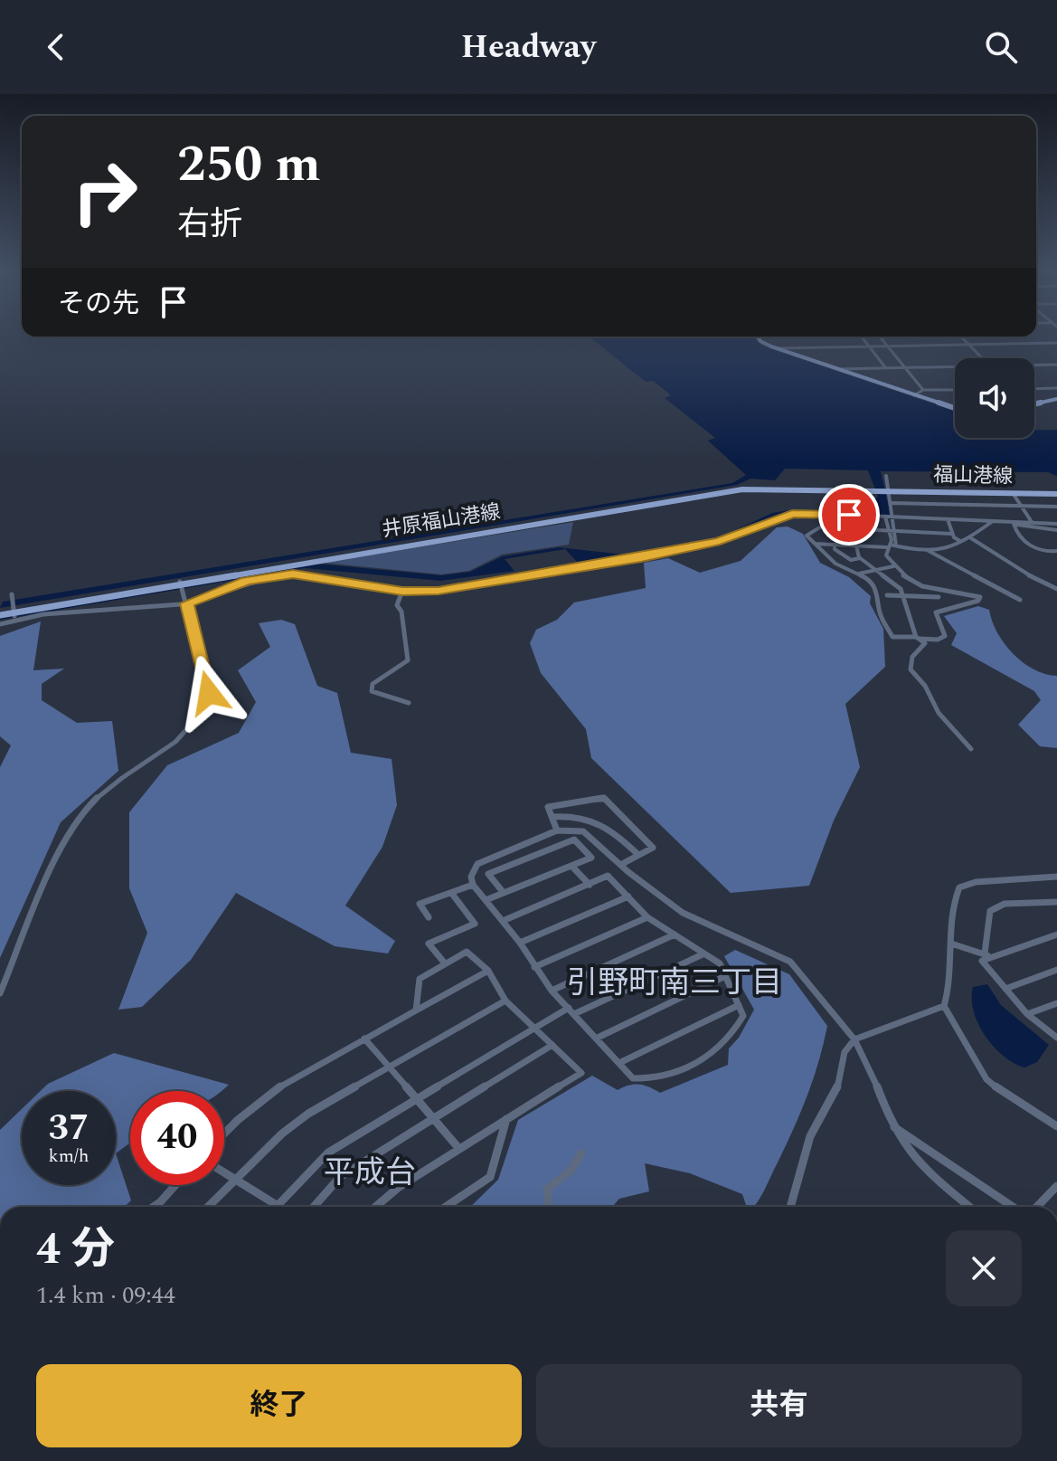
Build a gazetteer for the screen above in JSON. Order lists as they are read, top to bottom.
{
  "streets": {
    "main road": ["福山港線", "井原福山港線"]
  },
  "crossings": [
    ["福山港線", "井原福山港線"]
  ],
  "districts": ["引野町南三丁目", "平成台"],
  "page": {
    "header": "Headway",
    "turn": ["250 m", "右折"],
    "then": "その先",
    "speed": "37 km/h",
    "limit": "40",
    "heading": ["4 分", "1.4 km · 09:44"],
    "buttons": ["終了", "共有"]
  }
}
